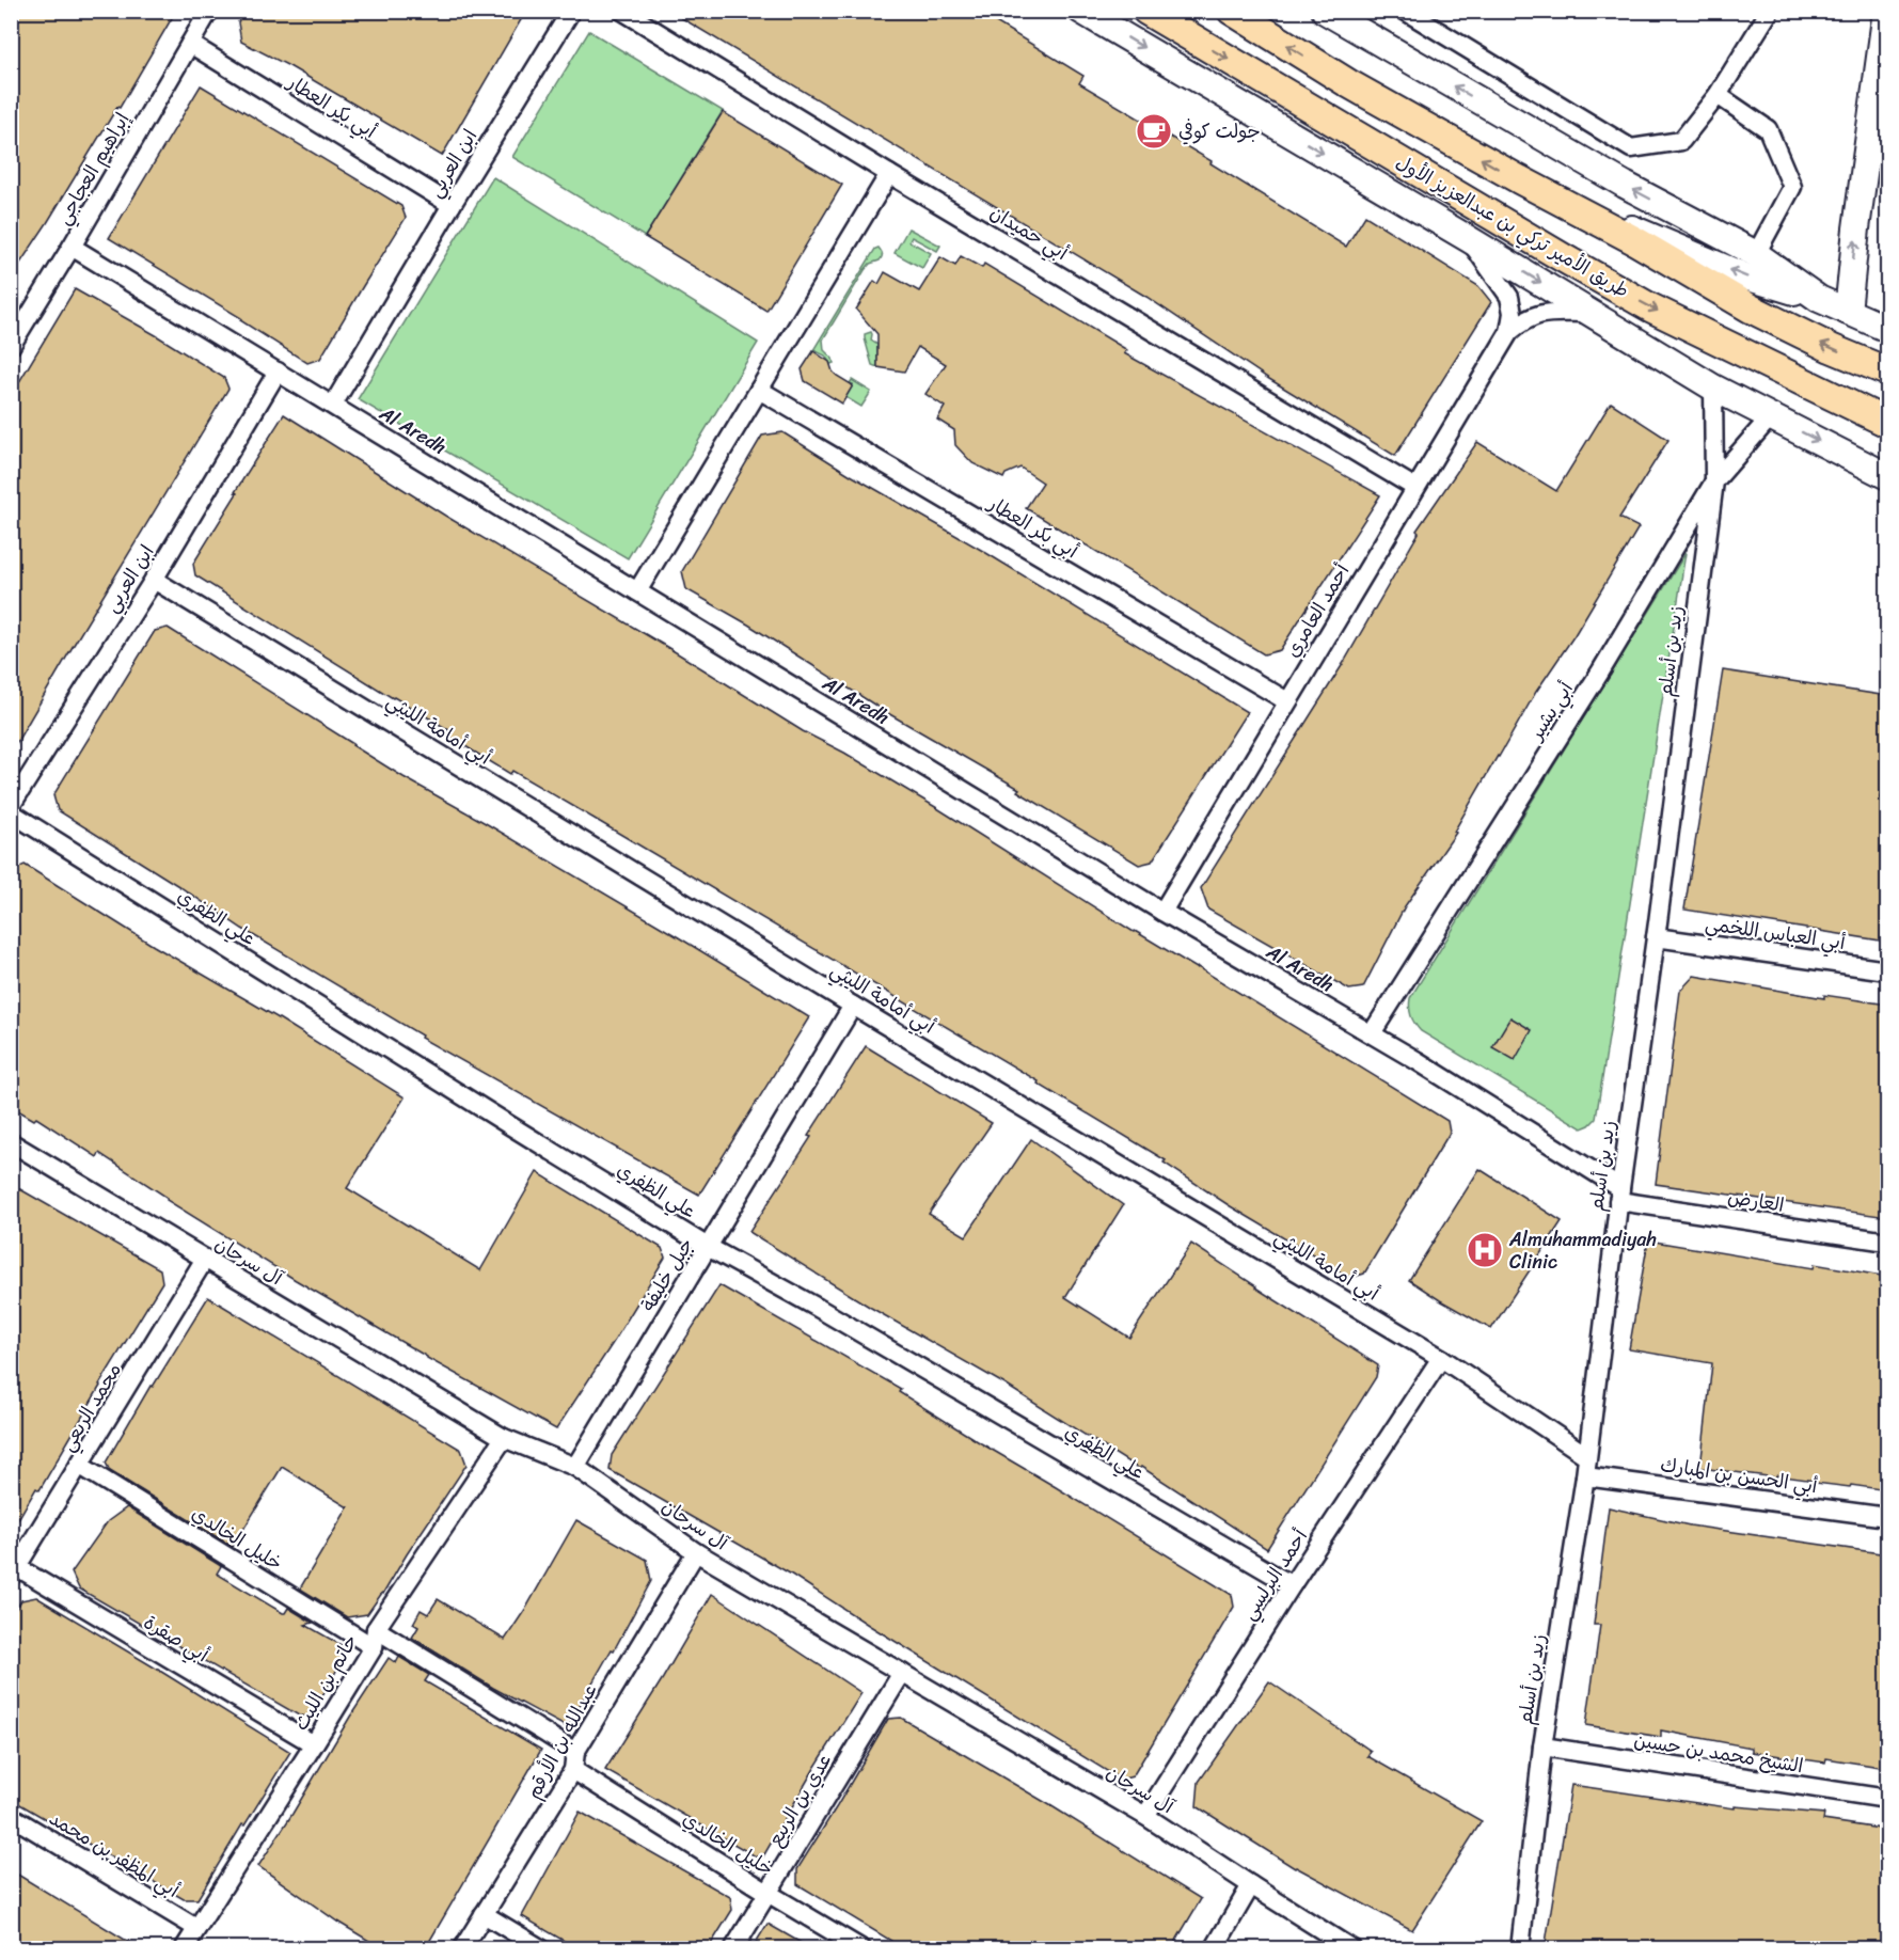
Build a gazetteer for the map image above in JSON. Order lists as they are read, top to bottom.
{
  "streets": {
    "main road": ["طريق الأمير تركي بن عبدالعزيز الأول"],
    "street": [
      "أبي بكر العطار",
      "ابن العربي",
      "إبراهيم العجاجي",
      "أبي حميدان",
      "Al Aredh",
      "أحمد العامري",
      "زيد بن أسلم",
      "أبي بشير",
      "أبي أمامة الليثي",
      "علي الظفري",
      "أبي العباس اللخمي",
      "العارض",
      "آل سرحان",
      "جبل خليفة",
      "محمد الربعي",
      "أبي الحسن بن المبارك",
      "خليل الخالدي",
      "أحمد البرلسي",
      "أبي صقرة",
      "حاتم بن الليث",
      "عبدالله بن الأرقم",
      "الشيخ محمد بن حسين",
      "عدي بن الربيع",
      "أبي المظفر بن محمد"
    ]
  },
  "crossings": [
    ["أبي بكر العطار", "ابن العربي"],
    ["أبي بكر العطار", "إبراهيم العجاجي"],
    ["أبي بكر العطار", "أحمد العامري"],
    ["ابن العربي", "Al Aredh"],
    ["ابن العربي", "أبي أمامة الليثي"],
    ["إبراهيم العجاجي", "Al Aredh"],
    ["أبي حميدان", "أحمد العامري"],
    ["Al Aredh", "أحمد العامري"],
    ["Al Aredh", "زيد بن أسلم"],
    ["Al Aredh", "أبي بشير"],
    ["Al Aredh", "العارض"],
    ["زيد بن أسلم", "أبي بشير"],
    ["زيد بن أسلم", "أبي أمامة الليثي"],
    ["زيد بن أسلم", "أبي العباس اللخمي"],
    ["زيد بن أسلم", "العارض"],
    ["زيد بن أسلم", "أبي الحسن بن المبارك"],
    ["زيد بن أسلم", "الشيخ محمد بن حسين"],
    ["أبي أمامة الليثي", "جبل خليفة"],
    ["أبي أمامة الليثي", "أحمد البرلسي"],
    ["علي الظفري", "جبل خليفة"],
    ["علي الظفري", "أحمد البرلسي"],
    ["آل سرحان", "جبل خليفة"],
    ["آل سرحان", "محمد الربعي"],
    ["آل سرحان", "أحمد البرلسي"],
    ["آل سرحان", "حاتم بن الليث"],
    ["آل سرحان", "عبدالله بن الأرقم"],
    ["آل سرحان", "عدي بن الربيع"],
    ["محمد الربعي", "خليل الخالدي"],
    ["محمد الربعي", "أبي صقرة"],
    ["خليل الخالدي", "حاتم بن الليث"],
    ["خليل الخالدي", "عبدالله بن الأرقم"],
    ["خليل الخالدي", "عدي بن الربيع"],
    ["أبي صقرة", "حاتم بن الليث"],
    ["حاتم بن الليث", "أبي المظفر بن محمد"]
  ],
  "places": {
    "cafe": ["جولت كوفي"],
    "hospital": ["Almuhammadiyah Clinic"]
  }
}
